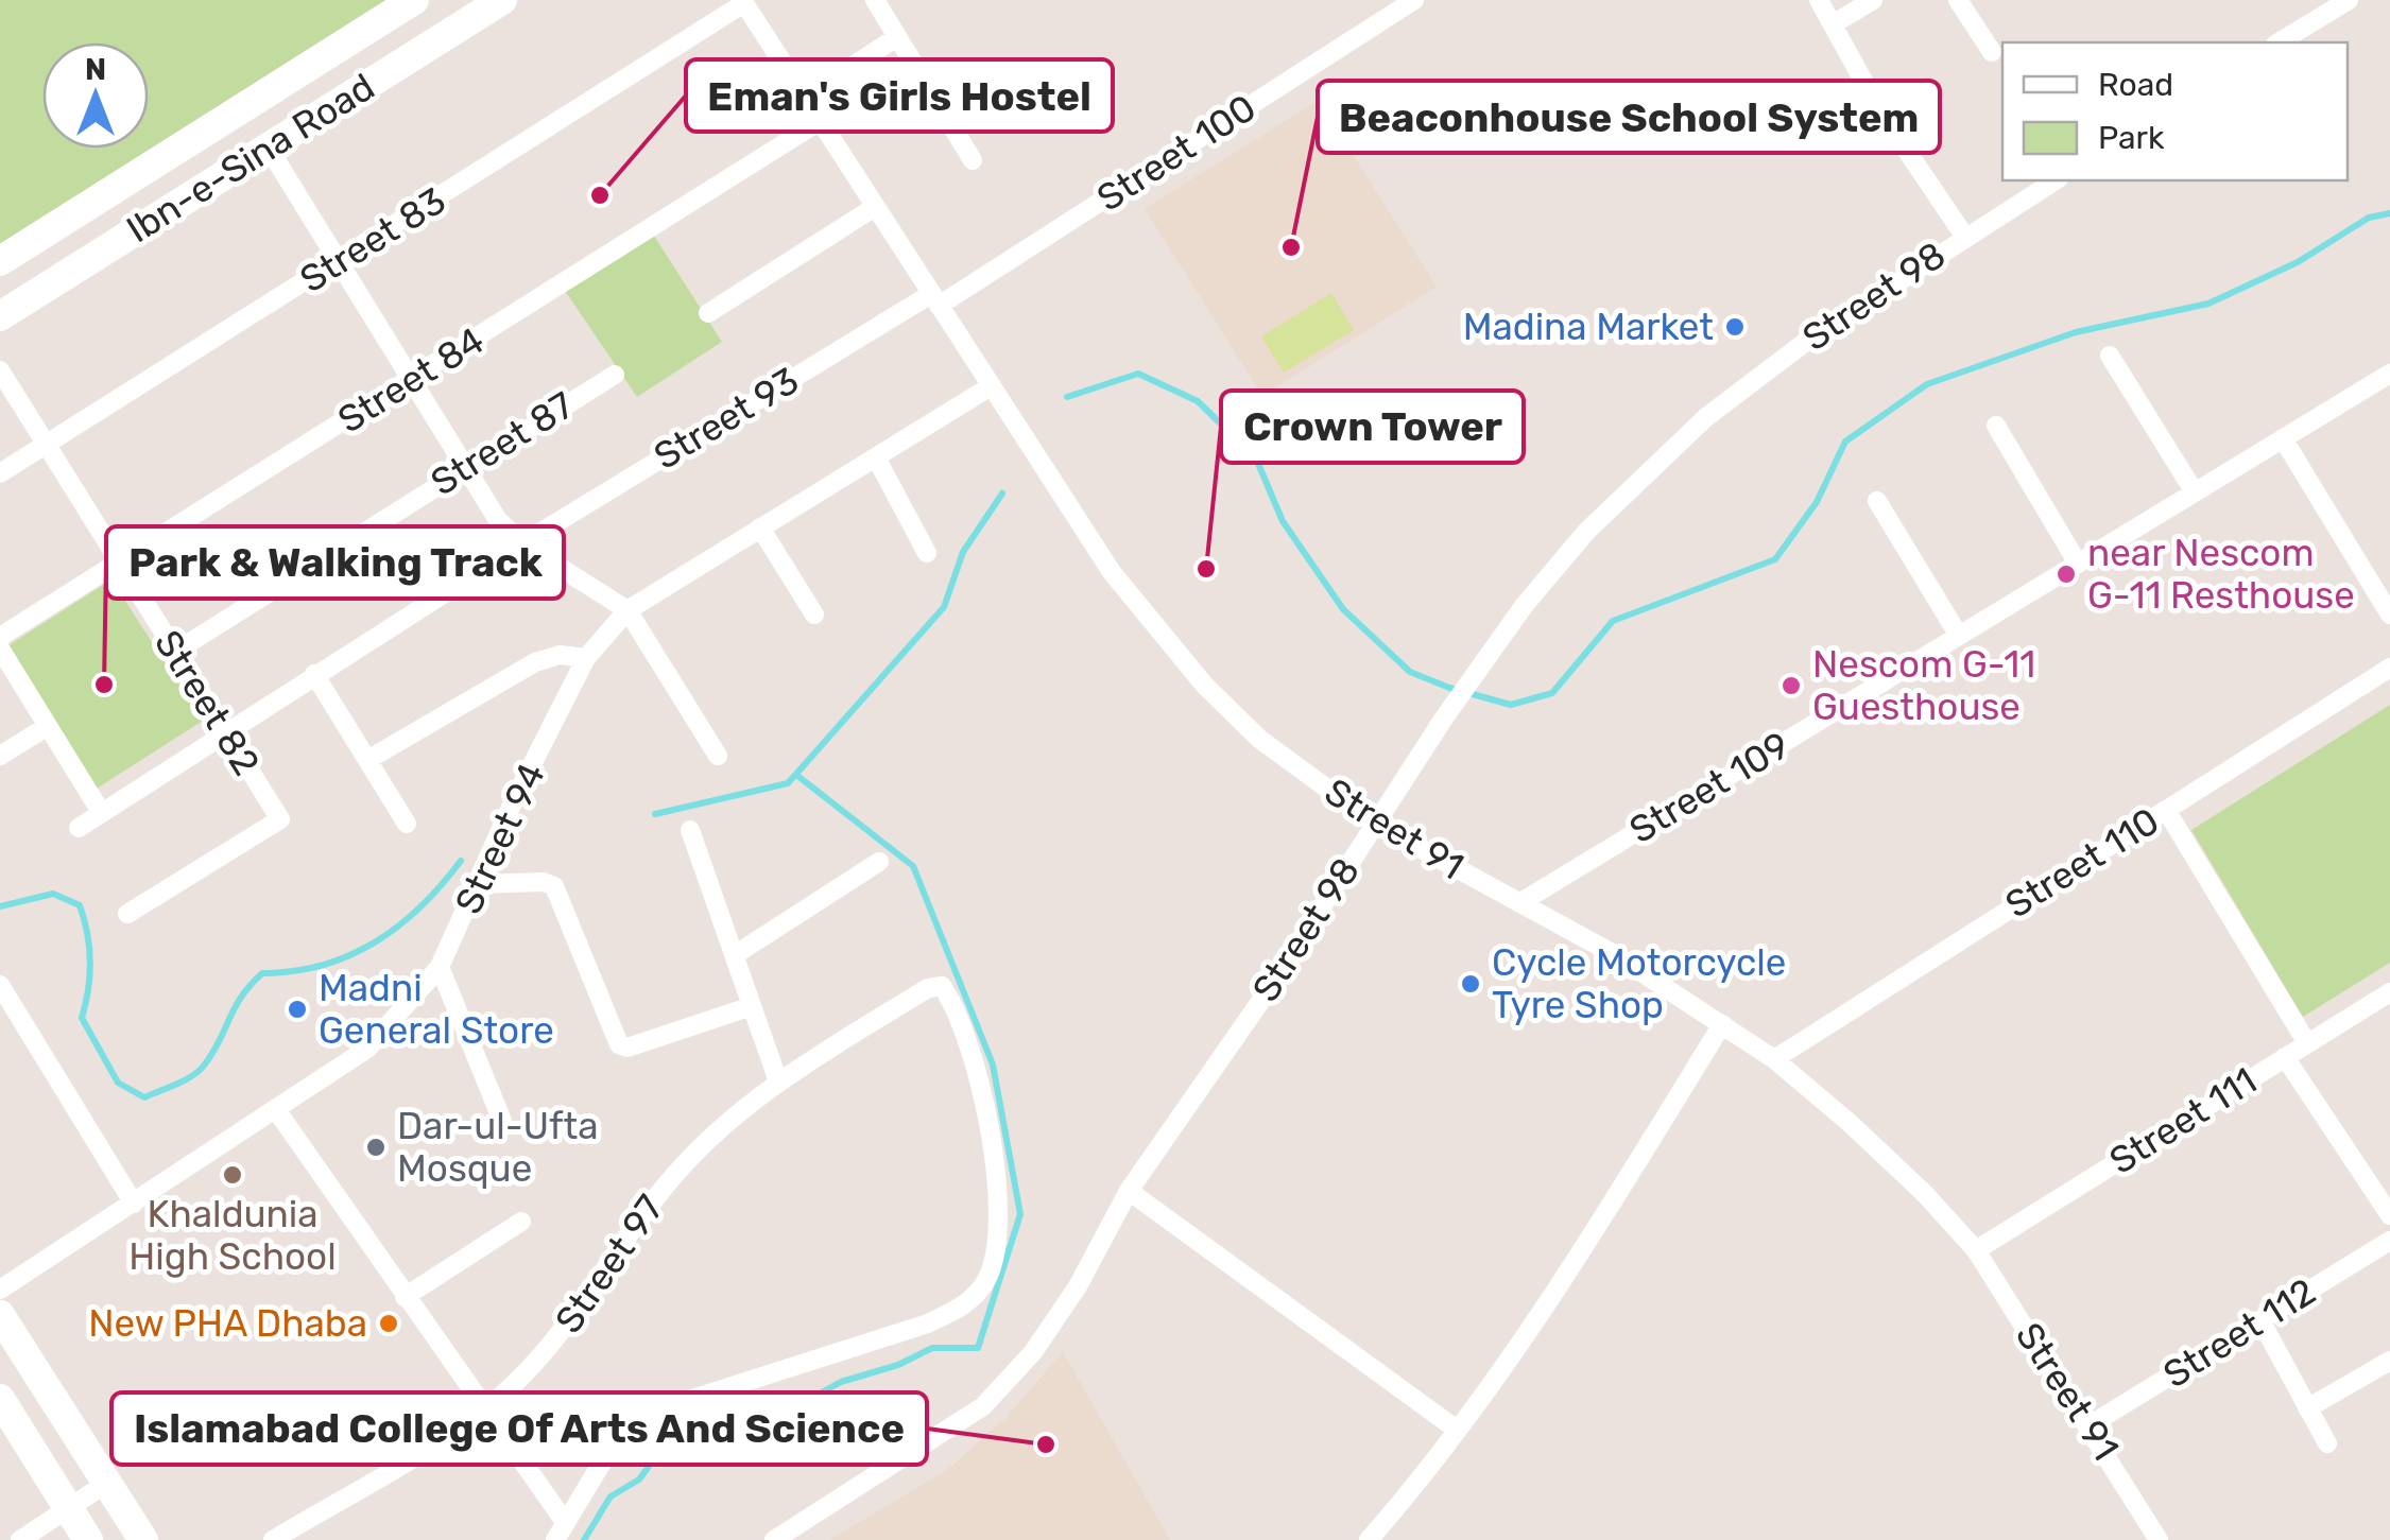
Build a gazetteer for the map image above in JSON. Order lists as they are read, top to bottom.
{
  "streets": {
    "main road": ["Ibn-e-Sina Road"],
    "street": [
      "Street 100",
      "Street 83",
      "Street 98",
      "Street 84",
      "Street 93",
      "Street 87",
      "Street 82",
      "Street 109",
      "Street 91",
      "Street 94",
      "Street 110",
      "Street 111",
      "Street 97",
      "Street 112"
    ]
  },
  "crossings": [
    ["Street 100", "Street 93"],
    ["Street 100", "Street 91"],
    ["Street 83", "Street 82"],
    ["Street 83", "Street 91"],
    ["Street 98", "Street 91"],
    ["Street 84", "Street 82"],
    ["Street 84", "Street 91"],
    ["Street 93", "Street 82"],
    ["Street 93", "Street 91"],
    ["Street 87", "Street 82"],
    ["Street 109", "Street 91"],
    ["Street 91", "Street 94"],
    ["Street 91", "Street 110"],
    ["Street 91", "Street 111"],
    ["Street 91", "Street 112"]
  ],
  "places": [
    "Eman's Girls Hostel",
    "Beaconhouse School System",
    "Madina Market",
    "Crown Tower",
    "near Nescom G-11 Resthouse",
    "Park & Walking Track",
    "Nescom G-11 Guesthouse",
    "Cycle Motorcycle Tyre Shop",
    "Madni General Store",
    "Dar-ul-Ufta Mosque",
    "Khaldunia High School",
    "New PHA Dhaba",
    "Islamabad College Of Arts And Science"
  ],
  "legend": ["Road", "Park"],
  "north": "top"
}
